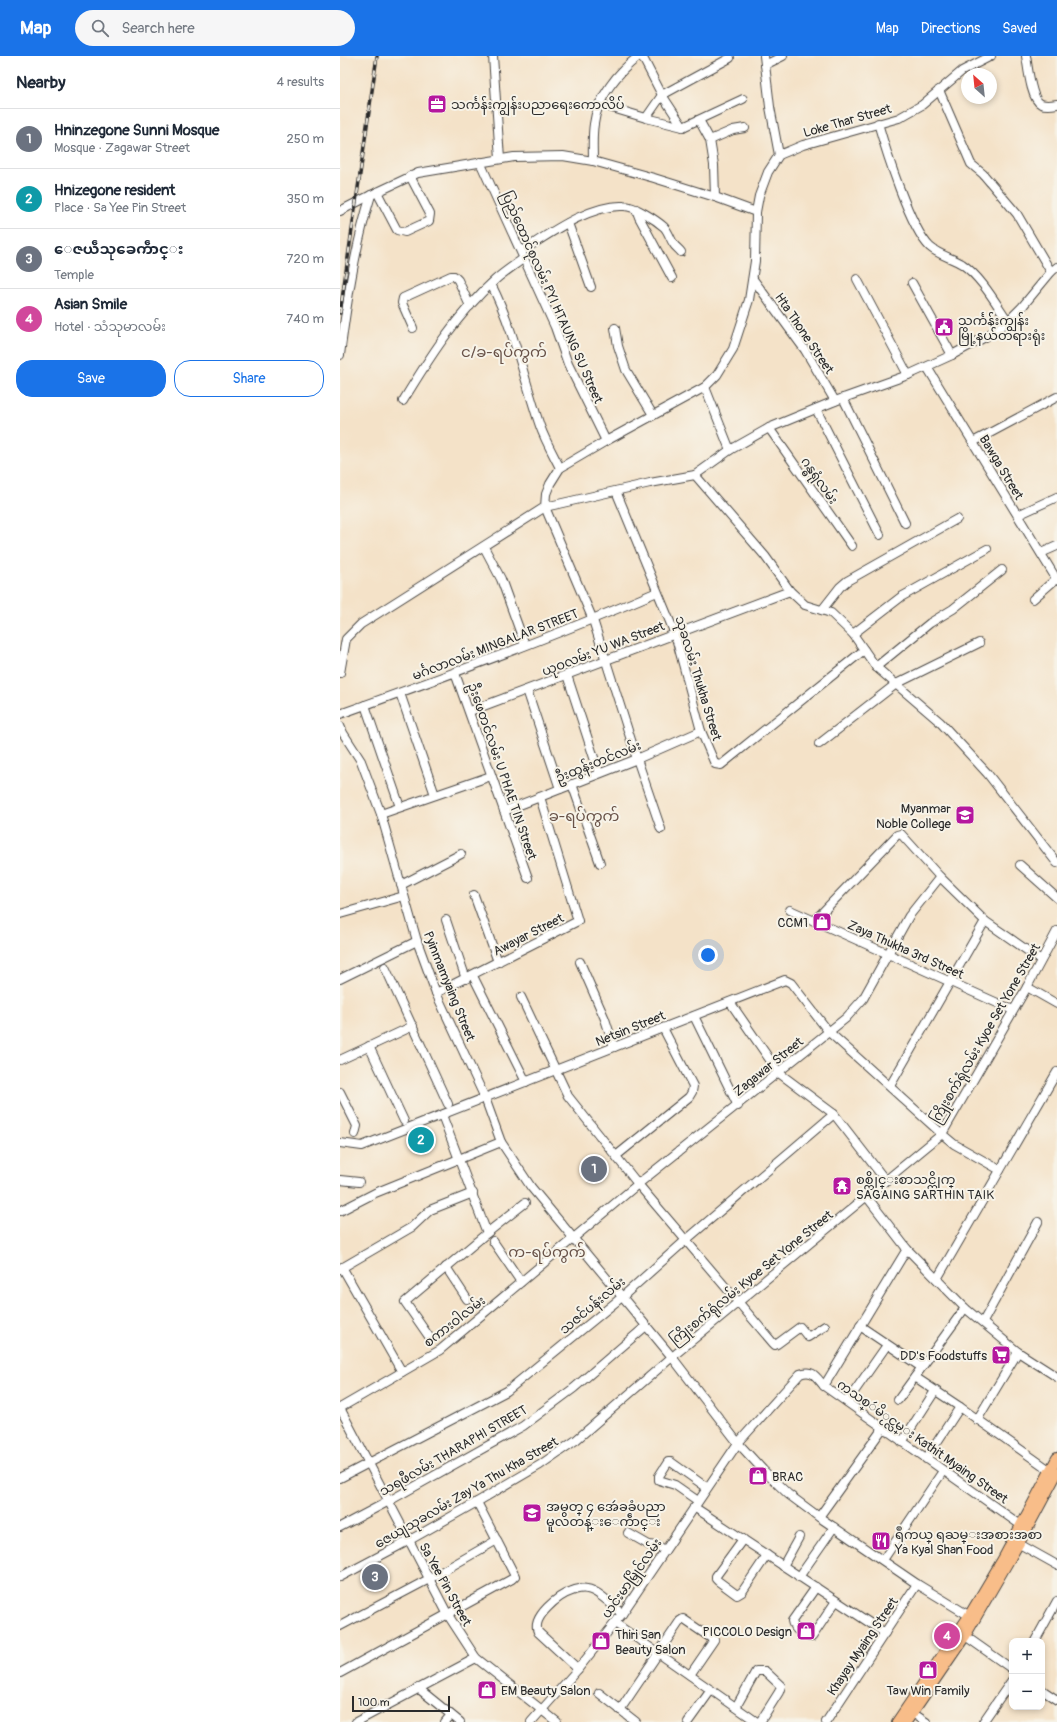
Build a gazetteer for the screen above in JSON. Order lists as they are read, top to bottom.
{
  "streets": {
    "street": [
      "Loke Thar Street",
      "ပြည်ထောင်စုလမ်း PYI HTAUNG SU Street",
      "Hta Thone Street",
      "Bawga Street",
      "ဂန္ဓရုံလမ်း",
      "မင်္ဂလာလမ်း MINGALAR STREET",
      "ယုဝလမ်း YU WA Street",
      "သုခလမ်း Thukha Street",
      "ဦးထွန်းတင်လမ်း",
      "ဦးဖေတင်လမ်း U PHAE TIN Street",
      "Awayar Street",
      "Zaya Thukha 3rd Street",
      "Pyinmamyaing Street",
      "Netsin Street",
      "ကြိုးစက်ရုံလမ်း Kyoe Set Yone Street",
      "Zagawar Street",
      "သဇင်ပန်းလမ်း",
      "စကားဝါလမ်း",
      "ကသစ္ဴမိႂင္လမ္း Kathit Myaing Street",
      "သရဖီလမ်း THARAPHI STREET",
      "ဇေယျသုခလမ်း Zay Ya Thu Kha Street",
      "ယင်းမာမြိုင်လမ်း",
      "Sa Yee Pin Street",
      "Khayay Myaing Street"
    ]
  },
  "crossings": [
    ["Loke Thar Street", "ပြည်ထောင်စုလမ်း PYI HTAUNG SU Street"],
    ["Loke Thar Street", "Hta Thone Street"],
    ["မင်္ဂလာလမ်း MINGALAR STREET", "သုခလမ်း Thukha Street"],
    ["မင်္ဂလာလမ်း MINGALAR STREET", "ဦးဖေတင်လမ်း U PHAE TIN Street"],
    ["ယုဝလမ်း YU WA Street", "သုခလမ်း Thukha Street"],
    ["ယုဝလမ်း YU WA Street", "ဦးဖေတင်လမ်း U PHAE TIN Street"],
    ["သုခလမ်း Thukha Street", "ဦးထွန်းတင်လမ်း"],
    ["ဦးထွန်းတင်လမ်း", "ဦးဖေတင်လမ်း U PHAE TIN Street"],
    ["ဦးထွန်းတင်လမ်း", "Awayar Street"],
    ["Awayar Street", "Pyinmamyaing Street"],
    ["Zaya Thukha 3rd Street", "ကြိုးစက်ရုံလမ်း Kyoe Set Yone Street"],
    ["Zaya Thukha 3rd Street", "Zagawar Street"],
    ["Pyinmamyaing Street", "Netsin Street"],
    ["Pyinmamyaing Street", "ကြိုးစက်ရုံလမ်း Kyoe Set Yone Street"],
    ["Pyinmamyaing Street", "Zagawar Street"],
    ["Pyinmamyaing Street", "သဇင်ပန်းလမ်း"],
    ["Pyinmamyaing Street", "စကားဝါလမ်း"],
    ["Pyinmamyaing Street", "သရဖီလမ်း THARAPHI STREET"],
    ["Pyinmamyaing Street", "ဇေယျသုခလမ်း Zay Ya Thu Kha Street"],
    ["Pyinmamyaing Street", "ယင်းမာမြိုင်လမ်း"],
    ["Pyinmamyaing Street", "Khayay Myaing Street"],
    ["Netsin Street", "Zagawar Street"],
    ["ကြိုးစက်ရုံလမ်း Kyoe Set Yone Street", "ဇေယျသုခလမ်း Zay Ya Thu Kha Street"],
    ["Zagawar Street", "စကားဝါလမ်း"],
    ["သဇင်ပန်းလမ်း", "Sa Yee Pin Street"],
    ["စကားဝါလမ်း", "Sa Yee Pin Street"],
    ["ကသစ္ဴမိႂင္လမ္း Kathit Myaing Street", "ယင်းမာမြိုင်လမ်း"],
    ["သရဖီလမ်း THARAPHI STREET", "Sa Yee Pin Street"],
    ["ဇေယျသုခလမ်း Zay Ya Thu Kha Street", "Sa Yee Pin Street"],
    ["ယင်းမာမြိုင်လမ်း", "Sa Yee Pin Street"]
  ],
  "districts": ["င/ခ-ရပ်ကွက်", "ခ-ရပ်ကွက်", "က-ရပ်ကွက်"],
  "places": {
    "office": ["သင်္ကန်းကျွန်းပညာရေးကောလိပ်"],
    "public building": ["သင်္ကန်းကျွန်း မြို့နယ်တရားရုံး"],
    "school or university": ["Myanmar Noble College", "အမွတ္ ၄ အေဴခခံပညာ မူလတန္းေကဵာင္း"],
    "shop": [
      "CCM1",
      "BRAC",
      "PICCOLO Design",
      "Thiri San Beauty Salon",
      "Taw Win Family",
      "EM Beauty Salon"
    ],
    "temple": ["စစ္ကိုင္းစာသင္တိုက္ SAGAING SARTHIN TAIK"],
    "supermarket": ["DD's Foodstuffs"],
    "restaurant": ["ရဳကယ္ ရႀမ္းအစားအစာ Ya Kyal Shan Food"]
  },
  "scale_bar": "100 m",
  "north": "top left",
  "page": {
    "header": "Map",
    "search": "Search here",
    "nav": ["Map", "Directions", "Saved"],
    "heading": ["Nearby", "4 results"],
    "list": [
      {
        "mark": "1",
        "name": "Hninzegone Sunni Mosque",
        "note": "Mosque · Zagawar Street",
        "value": "250 m"
      },
      {
        "mark": "2",
        "name": "Hnizegone resident",
        "note": "Place · Sa Yee Pin Street",
        "value": "350 m"
      },
      {
        "mark": "3",
        "name": "ေဇယဵသုခေကဵာင္း",
        "note": "Temple",
        "value": "720 m"
      },
      {
        "mark": "4",
        "name": "Asian Smile",
        "note": "Hotel · သံသုမာလမ်း",
        "value": "740 m"
      }
    ],
    "buttons": ["Save", "Share"],
    "pins": [
      "2",
      "1",
      "3",
      "4"
    ],
    "map_buttons": ["+", "−"],
    "scale": "100 m"
  }
}
